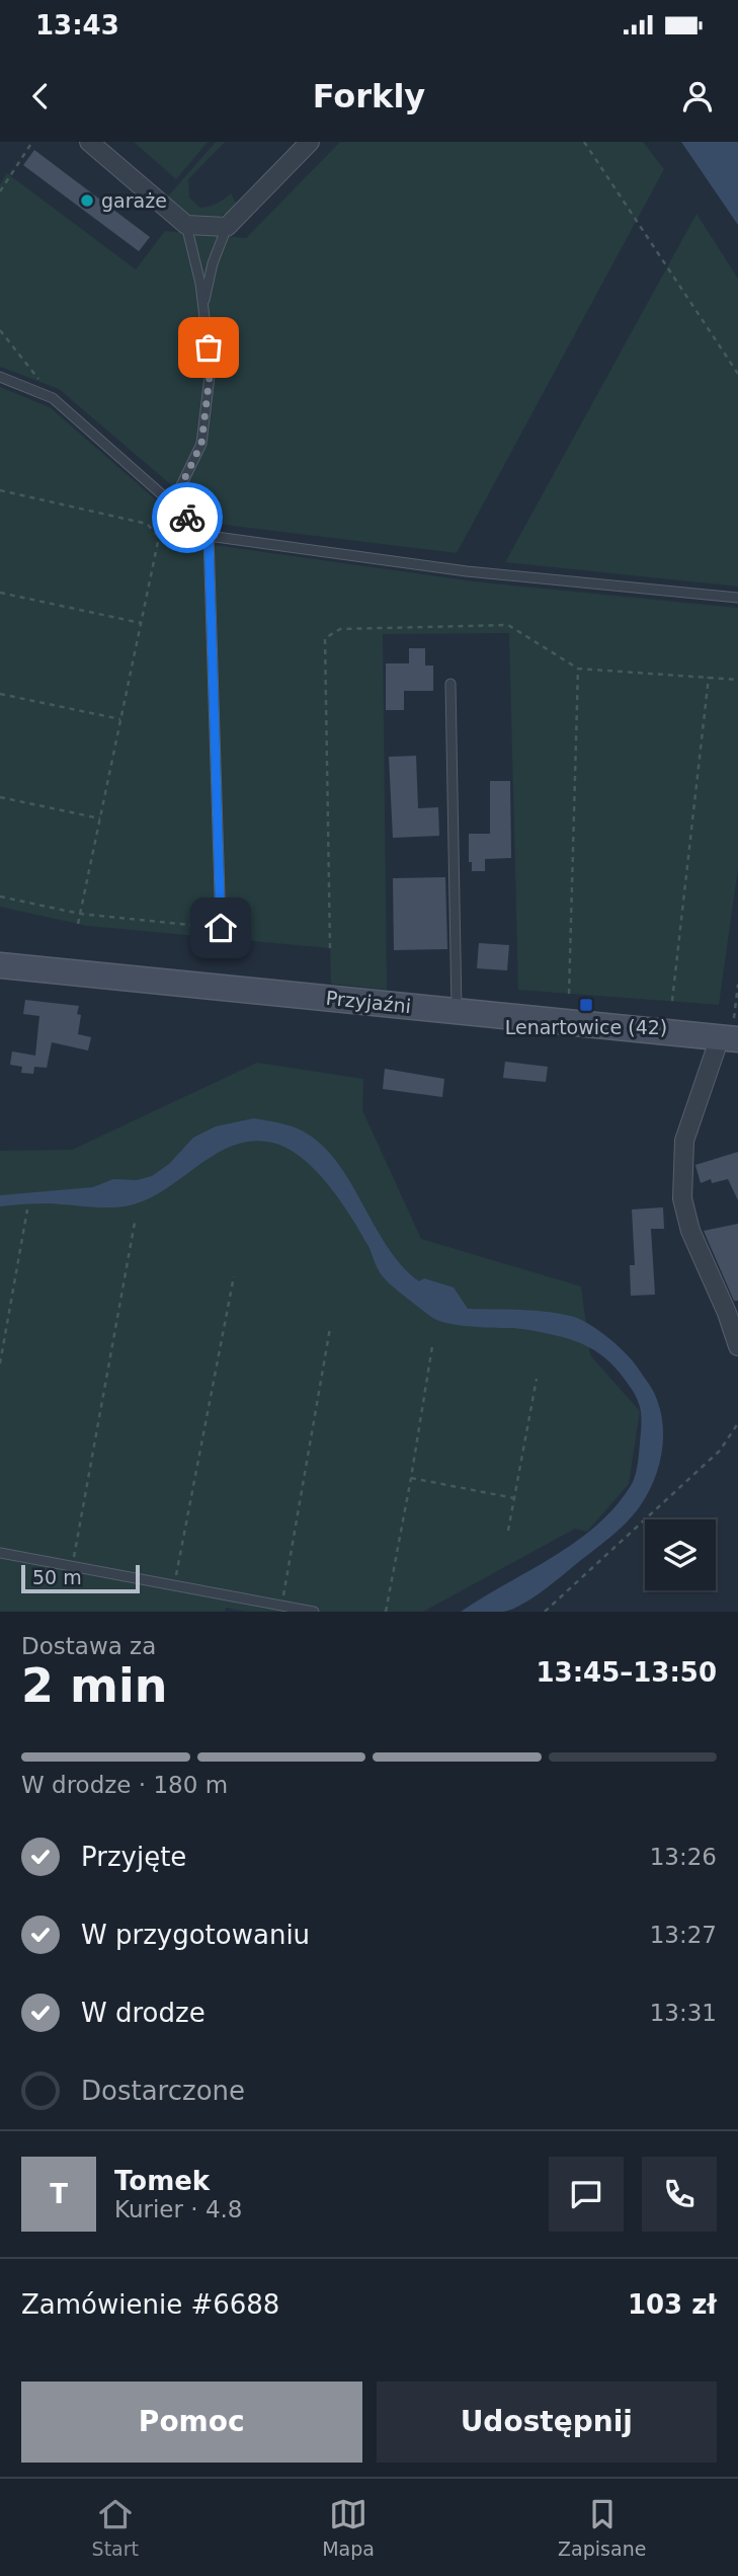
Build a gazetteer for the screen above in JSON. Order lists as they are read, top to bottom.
{
  "streets": {
    "main road": ["Przyjaźni"]
  },
  "places": {
    "other": ["garaże"],
    "transit": ["Lenartowice (42)"]
  },
  "scale_bar": "50 m",
  "page": {
    "status": "13:43",
    "header": "Forkly",
    "scale": "50 m",
    "heading": ["2 min", "Dostawa za", "13:45–13:50"],
    "panel": [
      "Tomek",
      "Kurier · 4.8",
      "Zamówienie #6688",
      "103 zł"
    ],
    "bar": "W drodze · 180 m",
    "list": [
      ["Przyjęte", "13:26"],
      ["W przygotowaniu", "13:27"],
      ["W drodze", "13:31"],
      "Dostarczone"
    ],
    "round": "T",
    "buttons": ["Pomoc", "Udostępnij"],
    "tabs": ["Start", "Mapa", "Zapisane"]
  }
}
